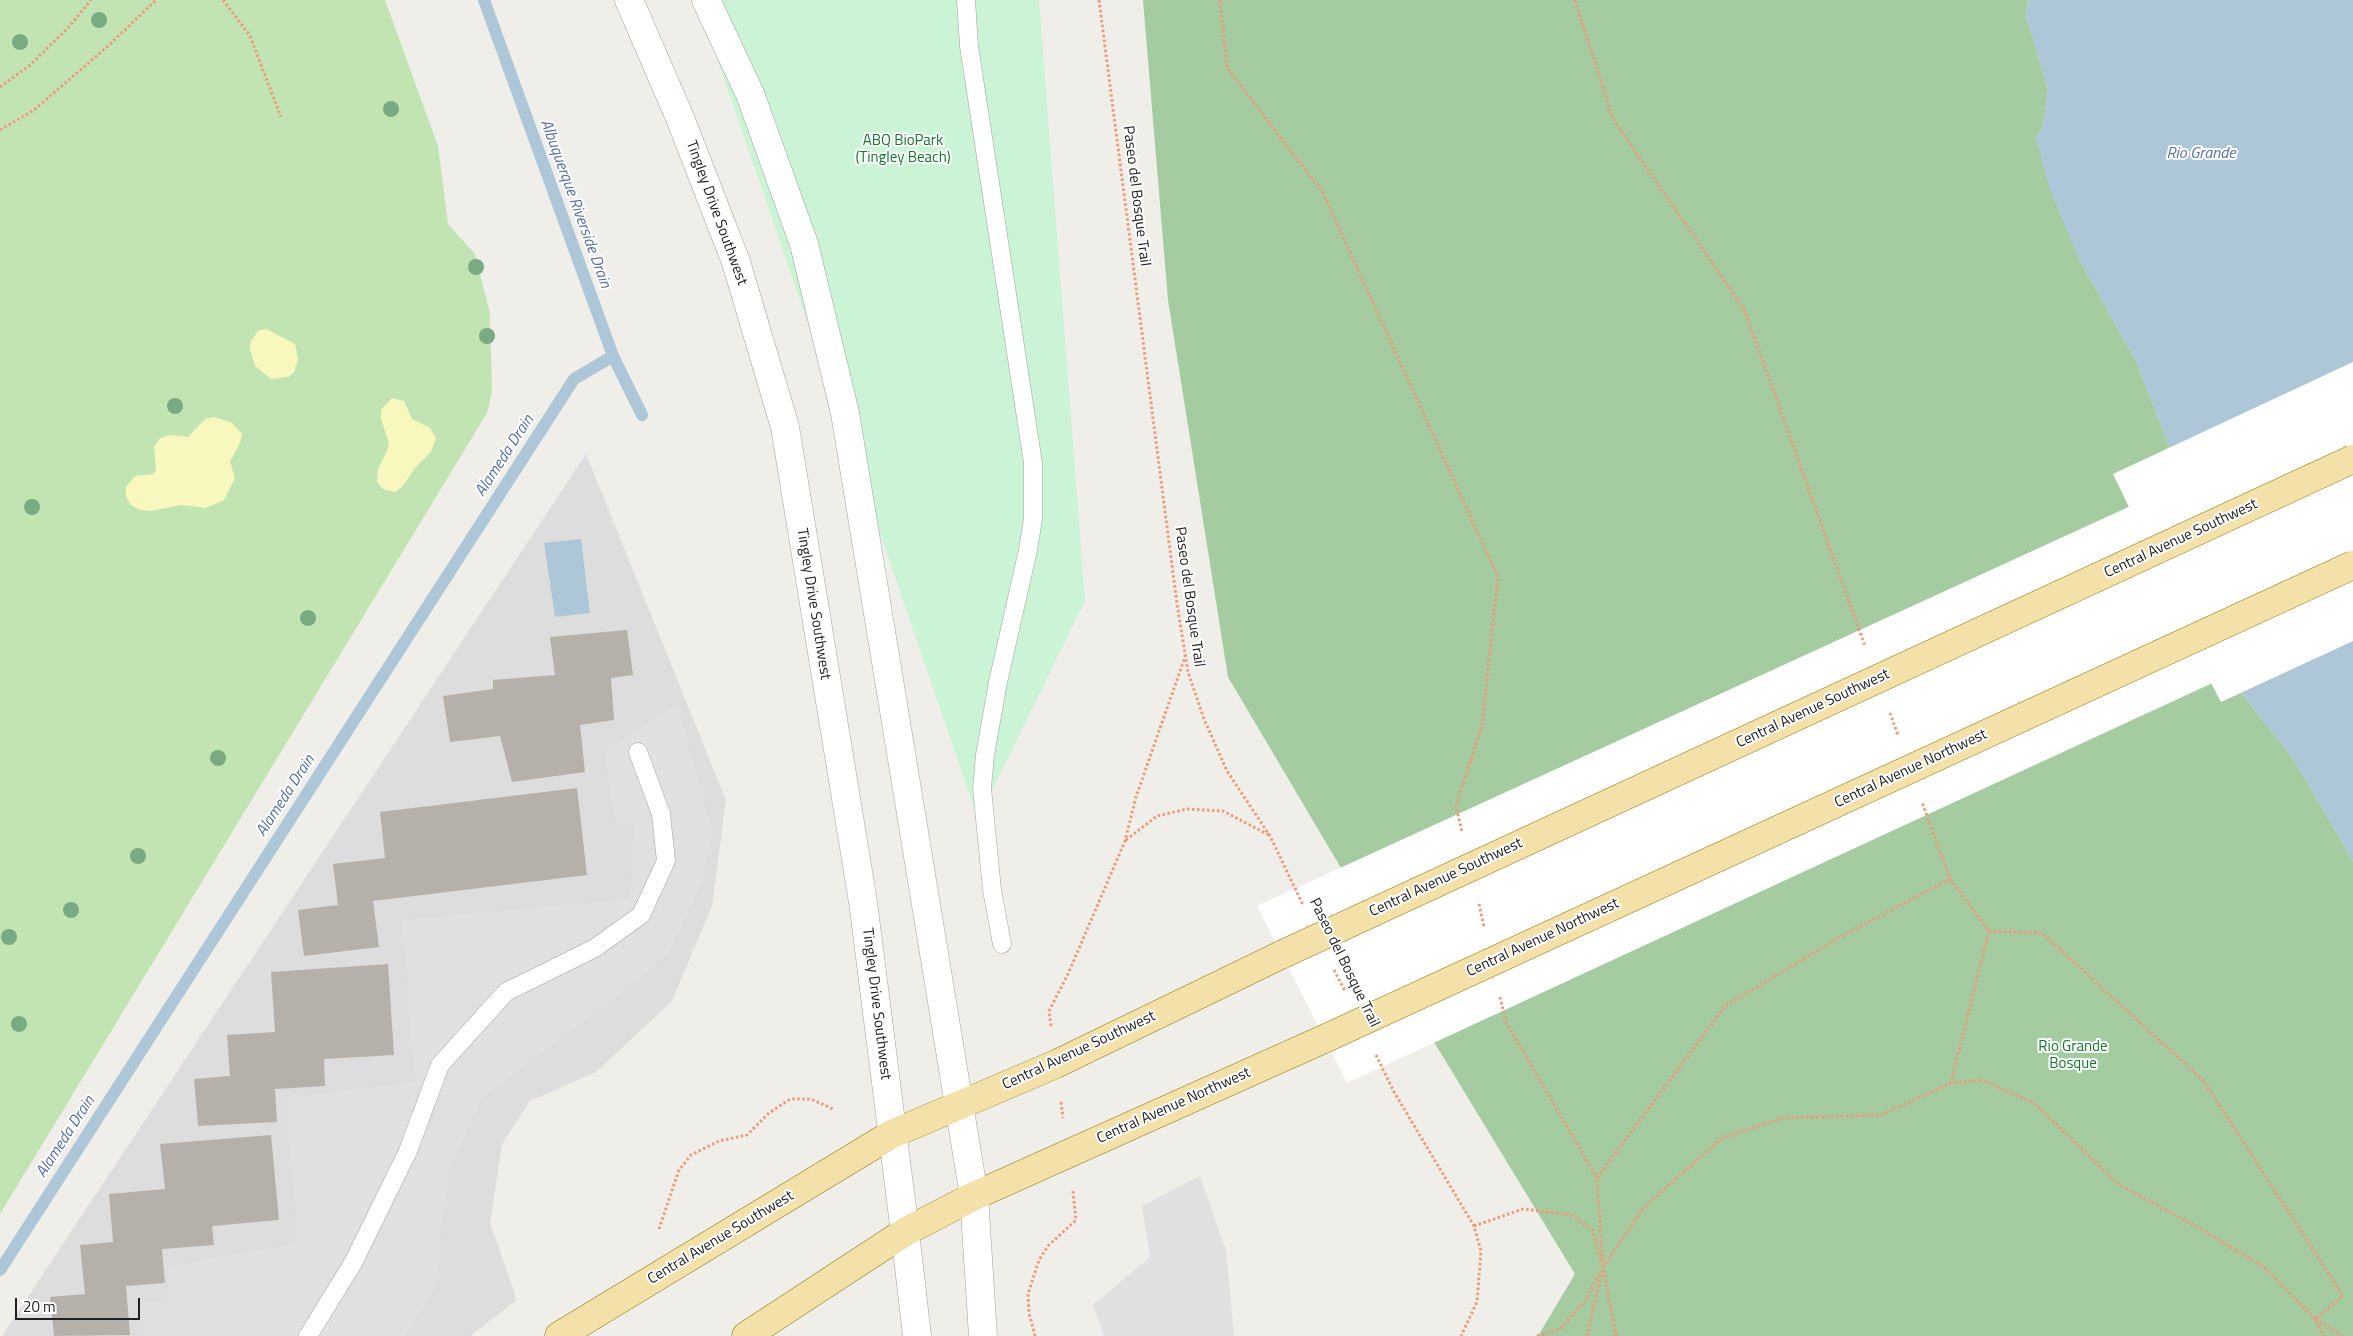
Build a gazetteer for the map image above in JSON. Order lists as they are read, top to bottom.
{
  "streets": {
    "main road": ["Central Avenue Southwest", "Central Avenue Northwest"],
    "street": ["Tingley Drive Southwest"],
    "path": ["Paseo del Bosque Trail"]
  },
  "crossings": [
    ["Tingley Drive Southwest", "Central Avenue Southwest"],
    ["Tingley Drive Southwest", "Central Avenue Northwest"]
  ],
  "water": ["Rio Grande", "Albuquerque Riverside Drain", "Alameda Drain"],
  "parks": ["ABQ BioPark (Tingley Beach)", "Rio Grande Bosque"],
  "scale_bar": "20 m"
}
